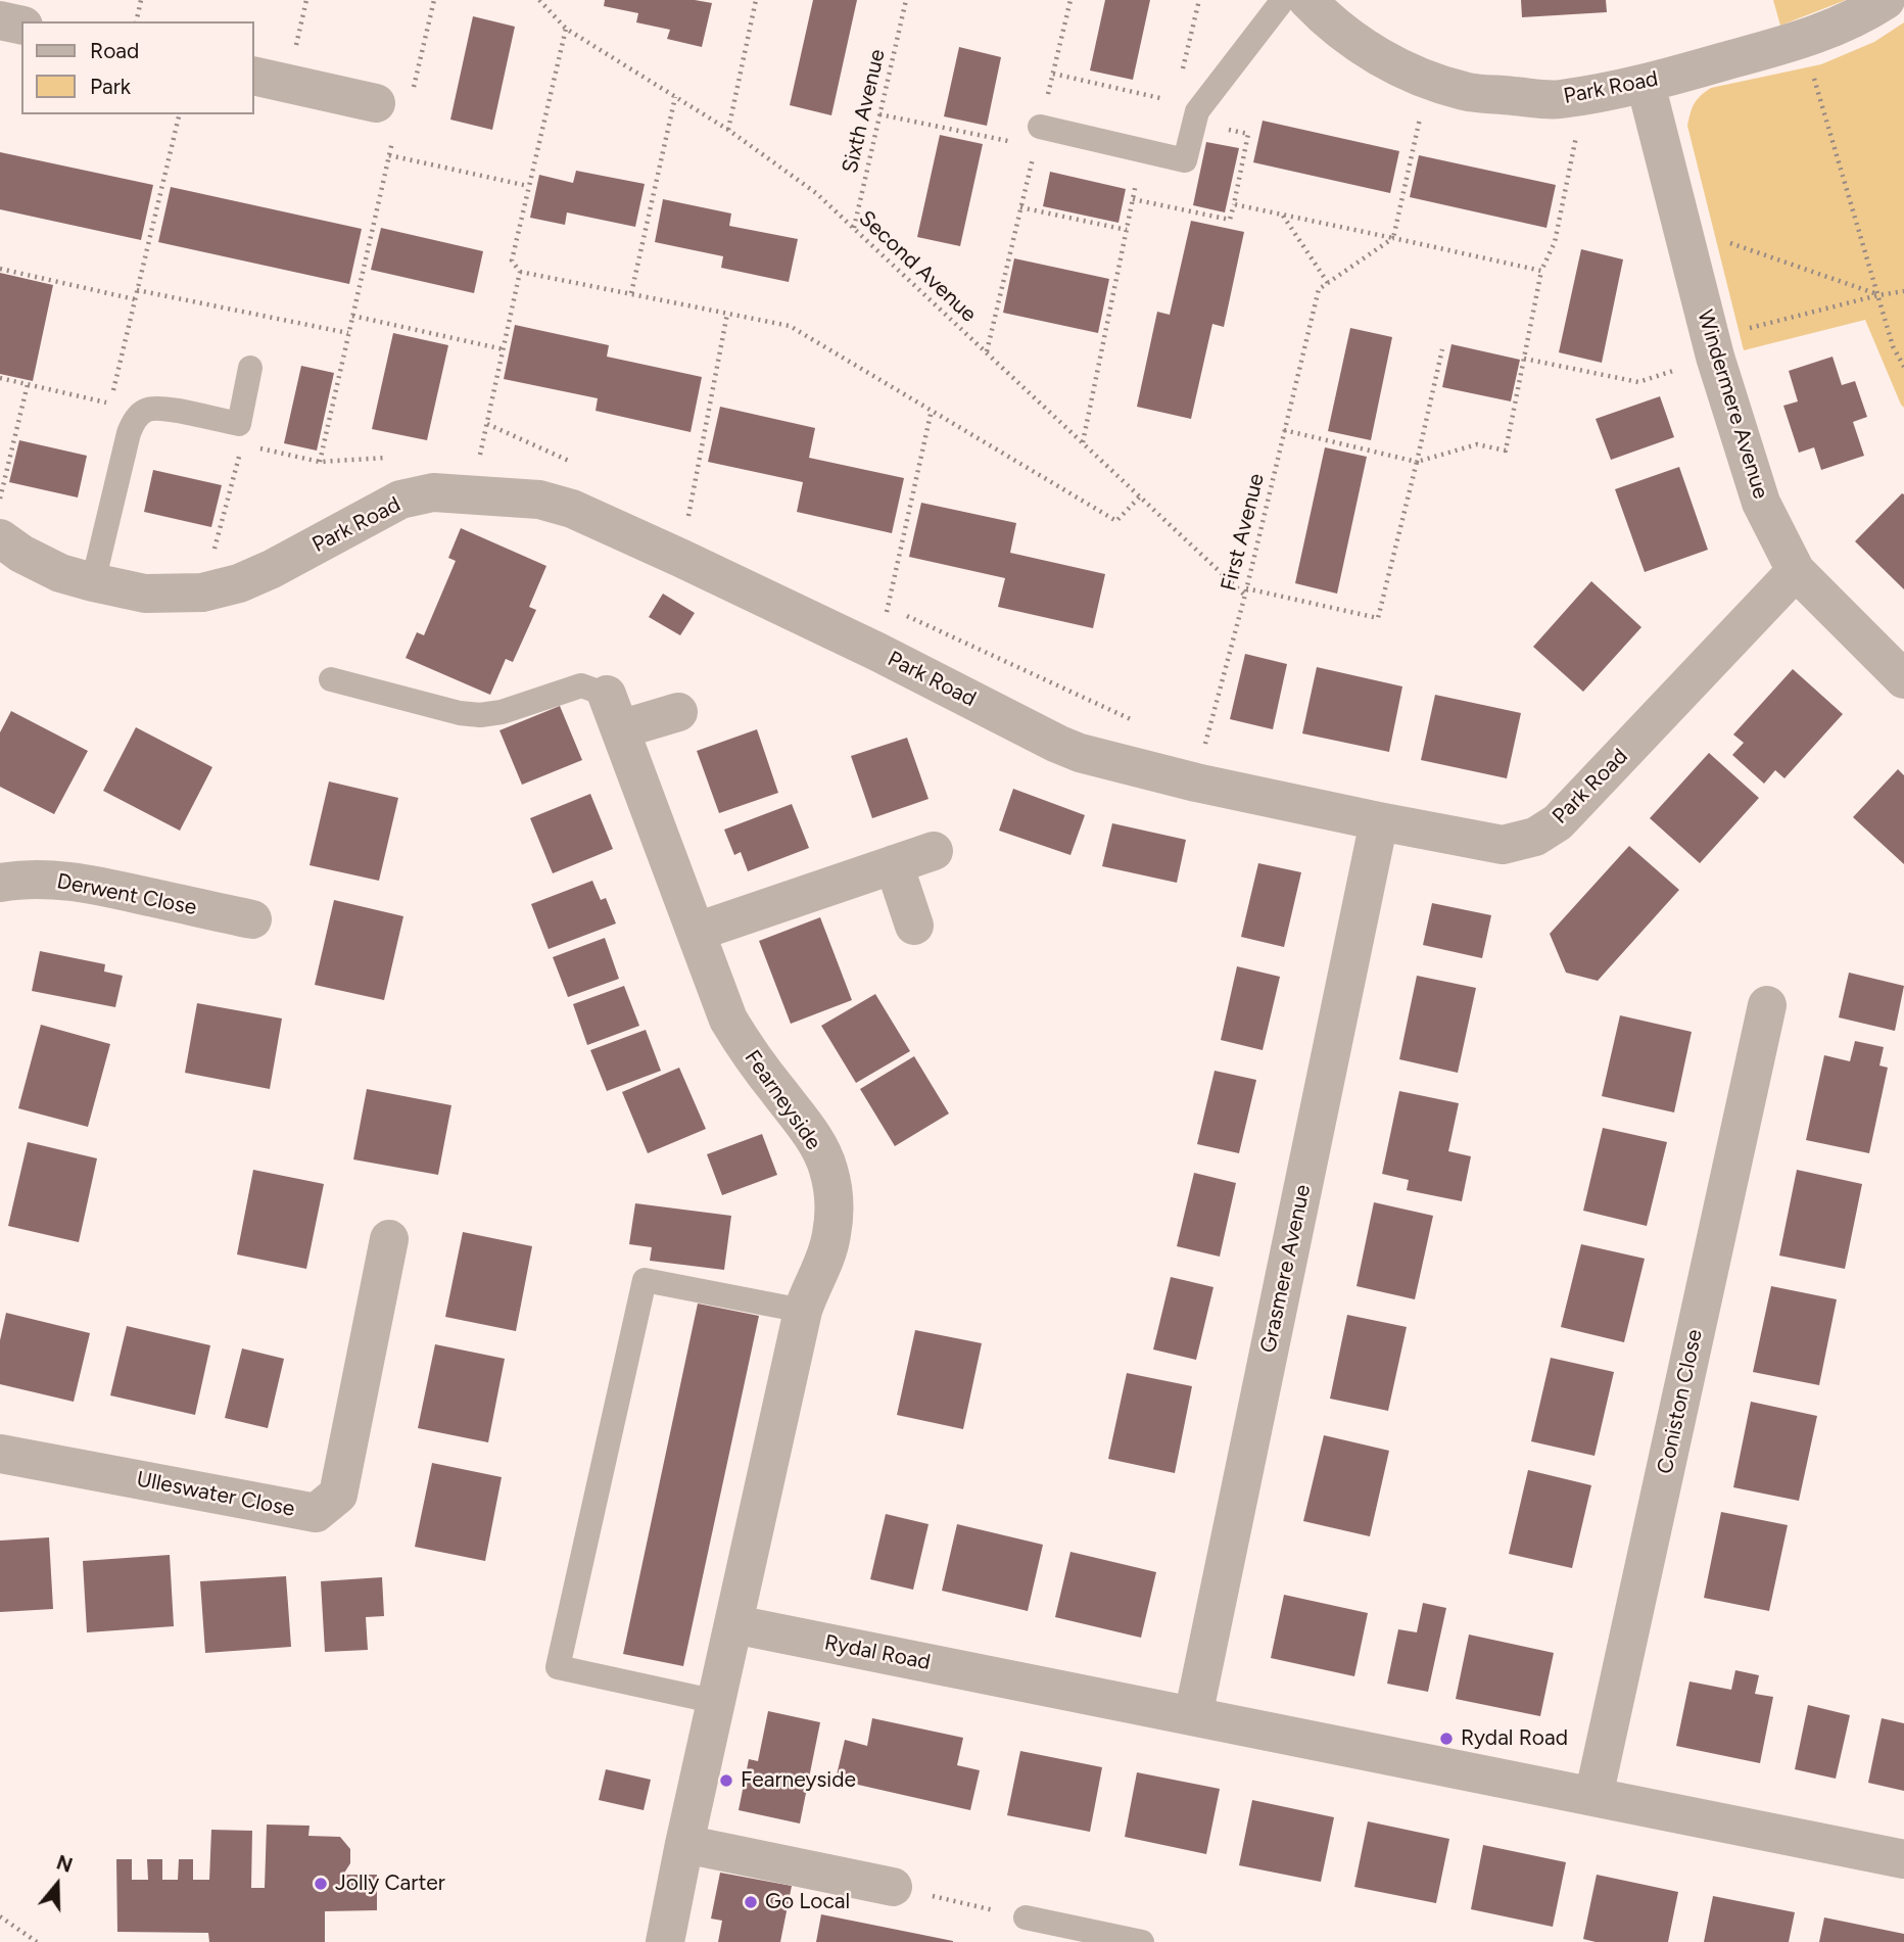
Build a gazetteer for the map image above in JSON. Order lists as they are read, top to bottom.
{
  "streets": {
    "street": [
      "Park Road",
      "Windermere Avenue",
      "Derwent Close",
      "Fearneyside",
      "Grasmere Avenue",
      "Coniston Close",
      "Ulleswater Close",
      "Rydal Road"
    ],
    "path": ["Sixth Avenue", "Second Avenue", "First Avenue"]
  },
  "crossings": [
    ["Park Road", "Windermere Avenue"],
    ["Park Road", "First Avenue"],
    ["Park Road", "Grasmere Avenue"],
    ["Sixth Avenue", "Second Avenue"],
    ["Second Avenue", "First Avenue"],
    ["Fearneyside", "Rydal Road"],
    ["Grasmere Avenue", "Rydal Road"],
    ["Coniston Close", "Rydal Road"]
  ],
  "places": [
    "Rydal Road",
    "Fearneyside",
    "Jolly Carter",
    "Go Local"
  ],
  "legend": ["Road", "Park"],
  "north": "top"
}
